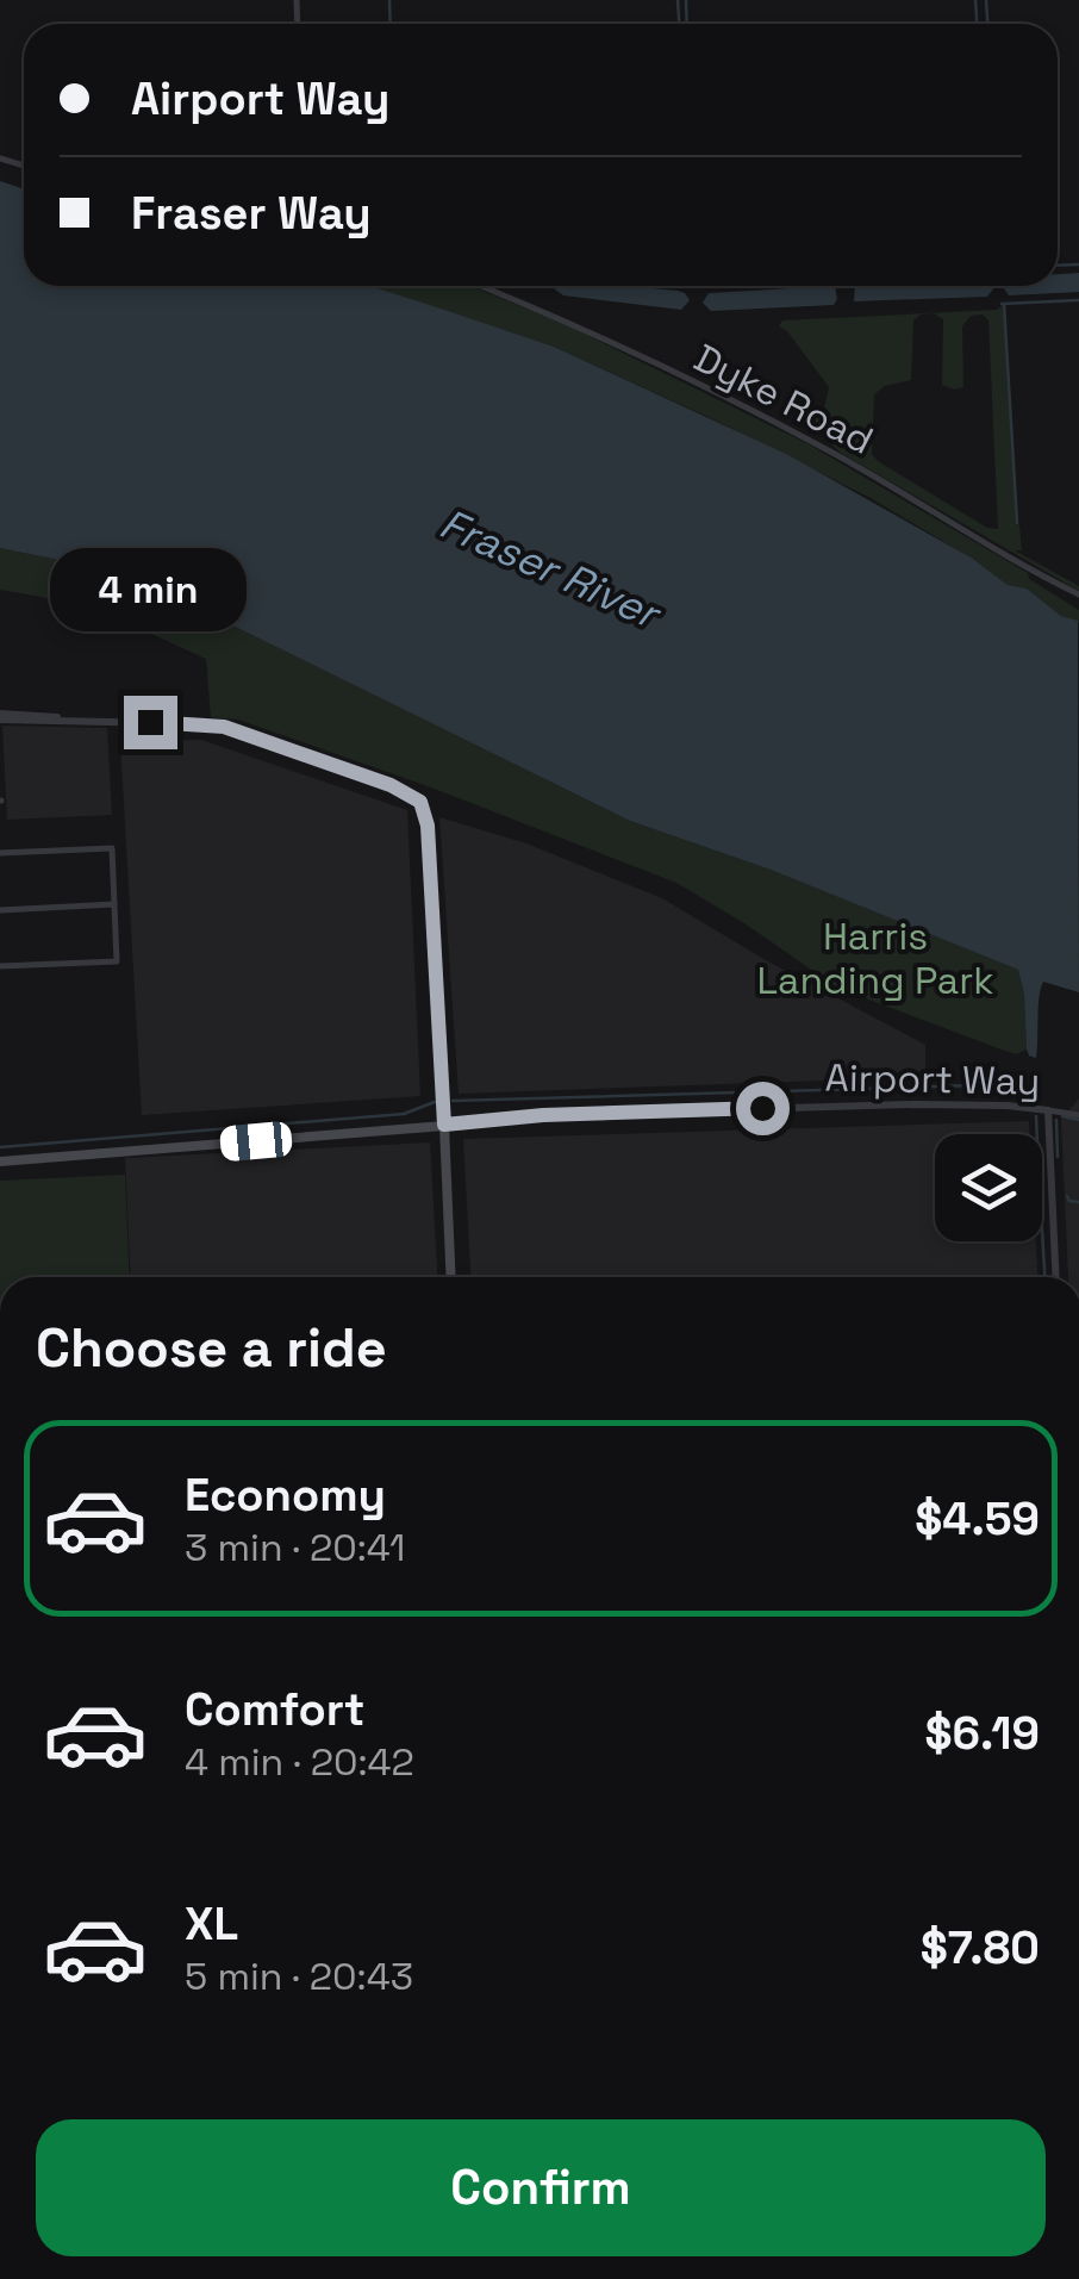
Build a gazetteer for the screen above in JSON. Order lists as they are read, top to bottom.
{
  "streets": {
    "main road": ["Airport Way"],
    "street": ["Dyke Road"]
  },
  "water": ["Fraser River"],
  "parks": ["Harris Landing Park"],
  "page": {
    "banner": ["Airport Way", "Fraser Way"],
    "bubble": "4 min",
    "heading": "Choose a ride",
    "list": [
      {
        "name": "Economy",
        "note": "3 min · 20:41",
        "value": "$4.59"
      },
      {
        "name": "Comfort",
        "note": "4 min · 20:42",
        "value": "$6.19"
      },
      {
        "name": "XL",
        "note": "5 min · 20:43",
        "value": "$7.80"
      }
    ],
    "buttons": "Confirm"
  }
}
